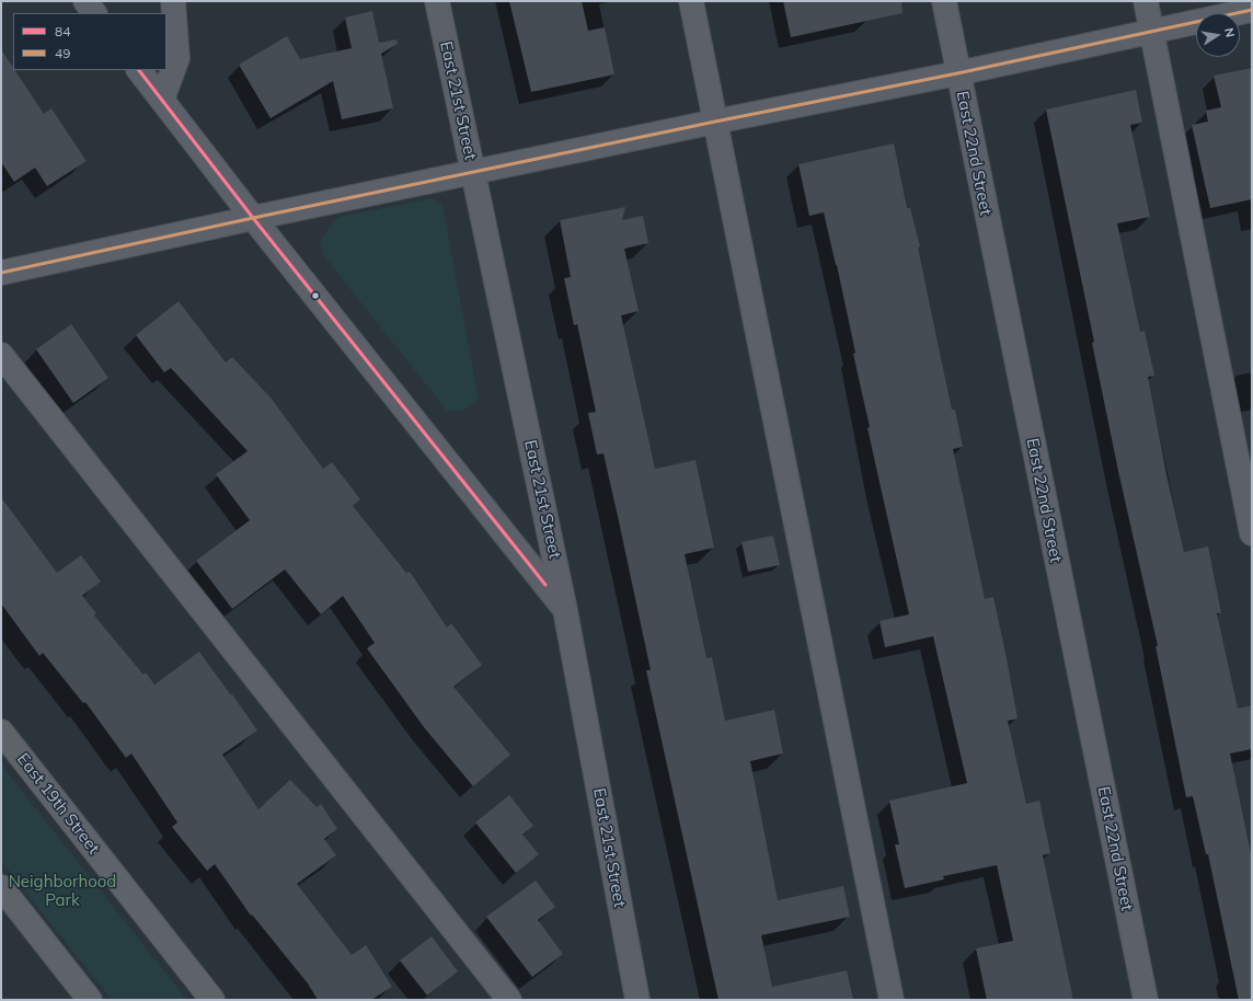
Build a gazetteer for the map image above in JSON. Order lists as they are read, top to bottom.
{
  "streets": {
    "main road": ["East 19th Street"],
    "street": ["East 21st Street", "East 22nd Street"]
  },
  "parks": ["Neighborhood Park"],
  "lines": ["transit line 49", "transit line 84"],
  "legend": ["84", "49"],
  "north": "right"
}
